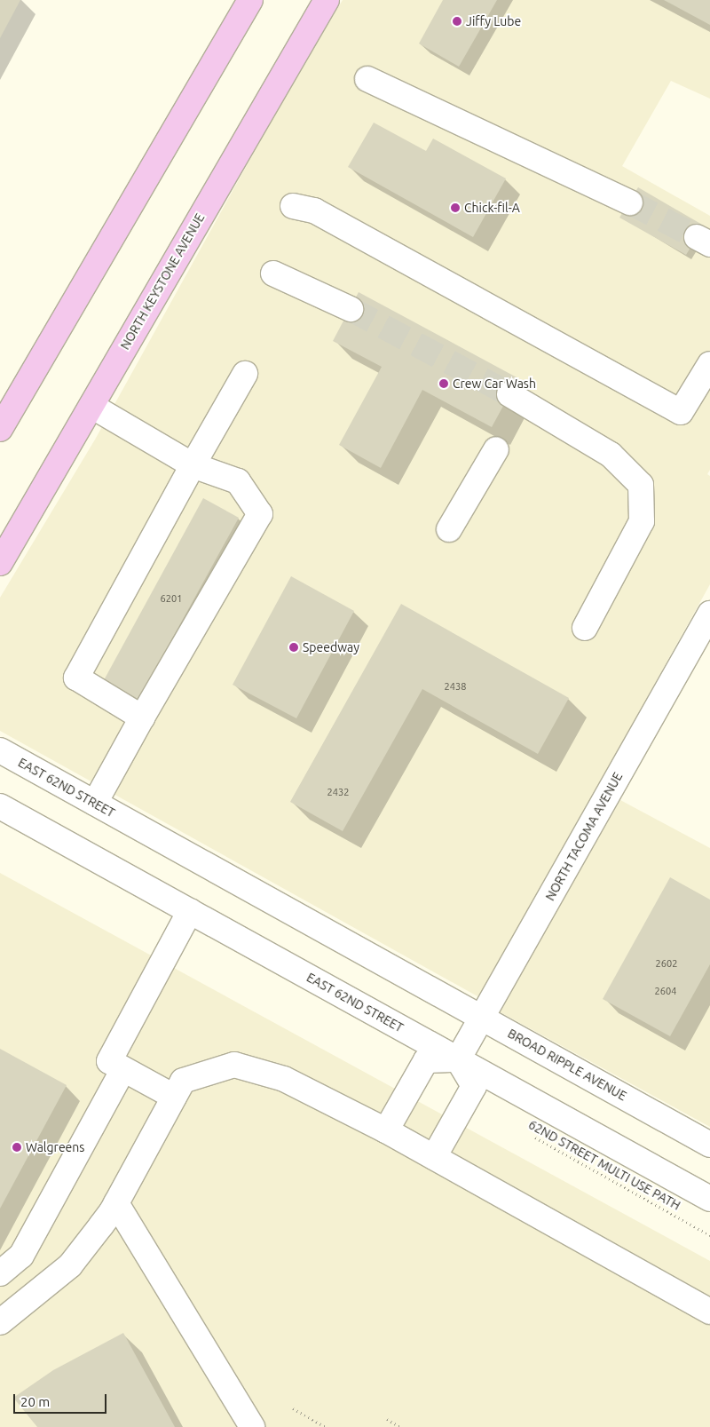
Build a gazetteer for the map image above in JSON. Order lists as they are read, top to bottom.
{
  "streets": {
    "main road": ["NORTH KEYSTONE AVENUE"],
    "street": ["EAST 62ND STREET", "NORTH TACOMA AVENUE", "BROAD RIPPLE AVENUE"],
    "path": ["62ND STREET MULTI USE PATH"]
  },
  "crossings": [
    ["EAST 62ND STREET", "NORTH TACOMA AVENUE"],
    ["EAST 62ND STREET", "BROAD RIPPLE AVENUE"],
    ["NORTH TACOMA AVENUE", "BROAD RIPPLE AVENUE"]
  ],
  "places": [
    "Jiffy Lube",
    "Chick-fil-A",
    "Crew Car Wash",
    "Speedway",
    "Walgreens"
  ],
  "house_numbers": [
    "6201",
    "2438",
    "2432",
    "2602",
    "2604"
  ],
  "scale_bar": "20 m"
}
